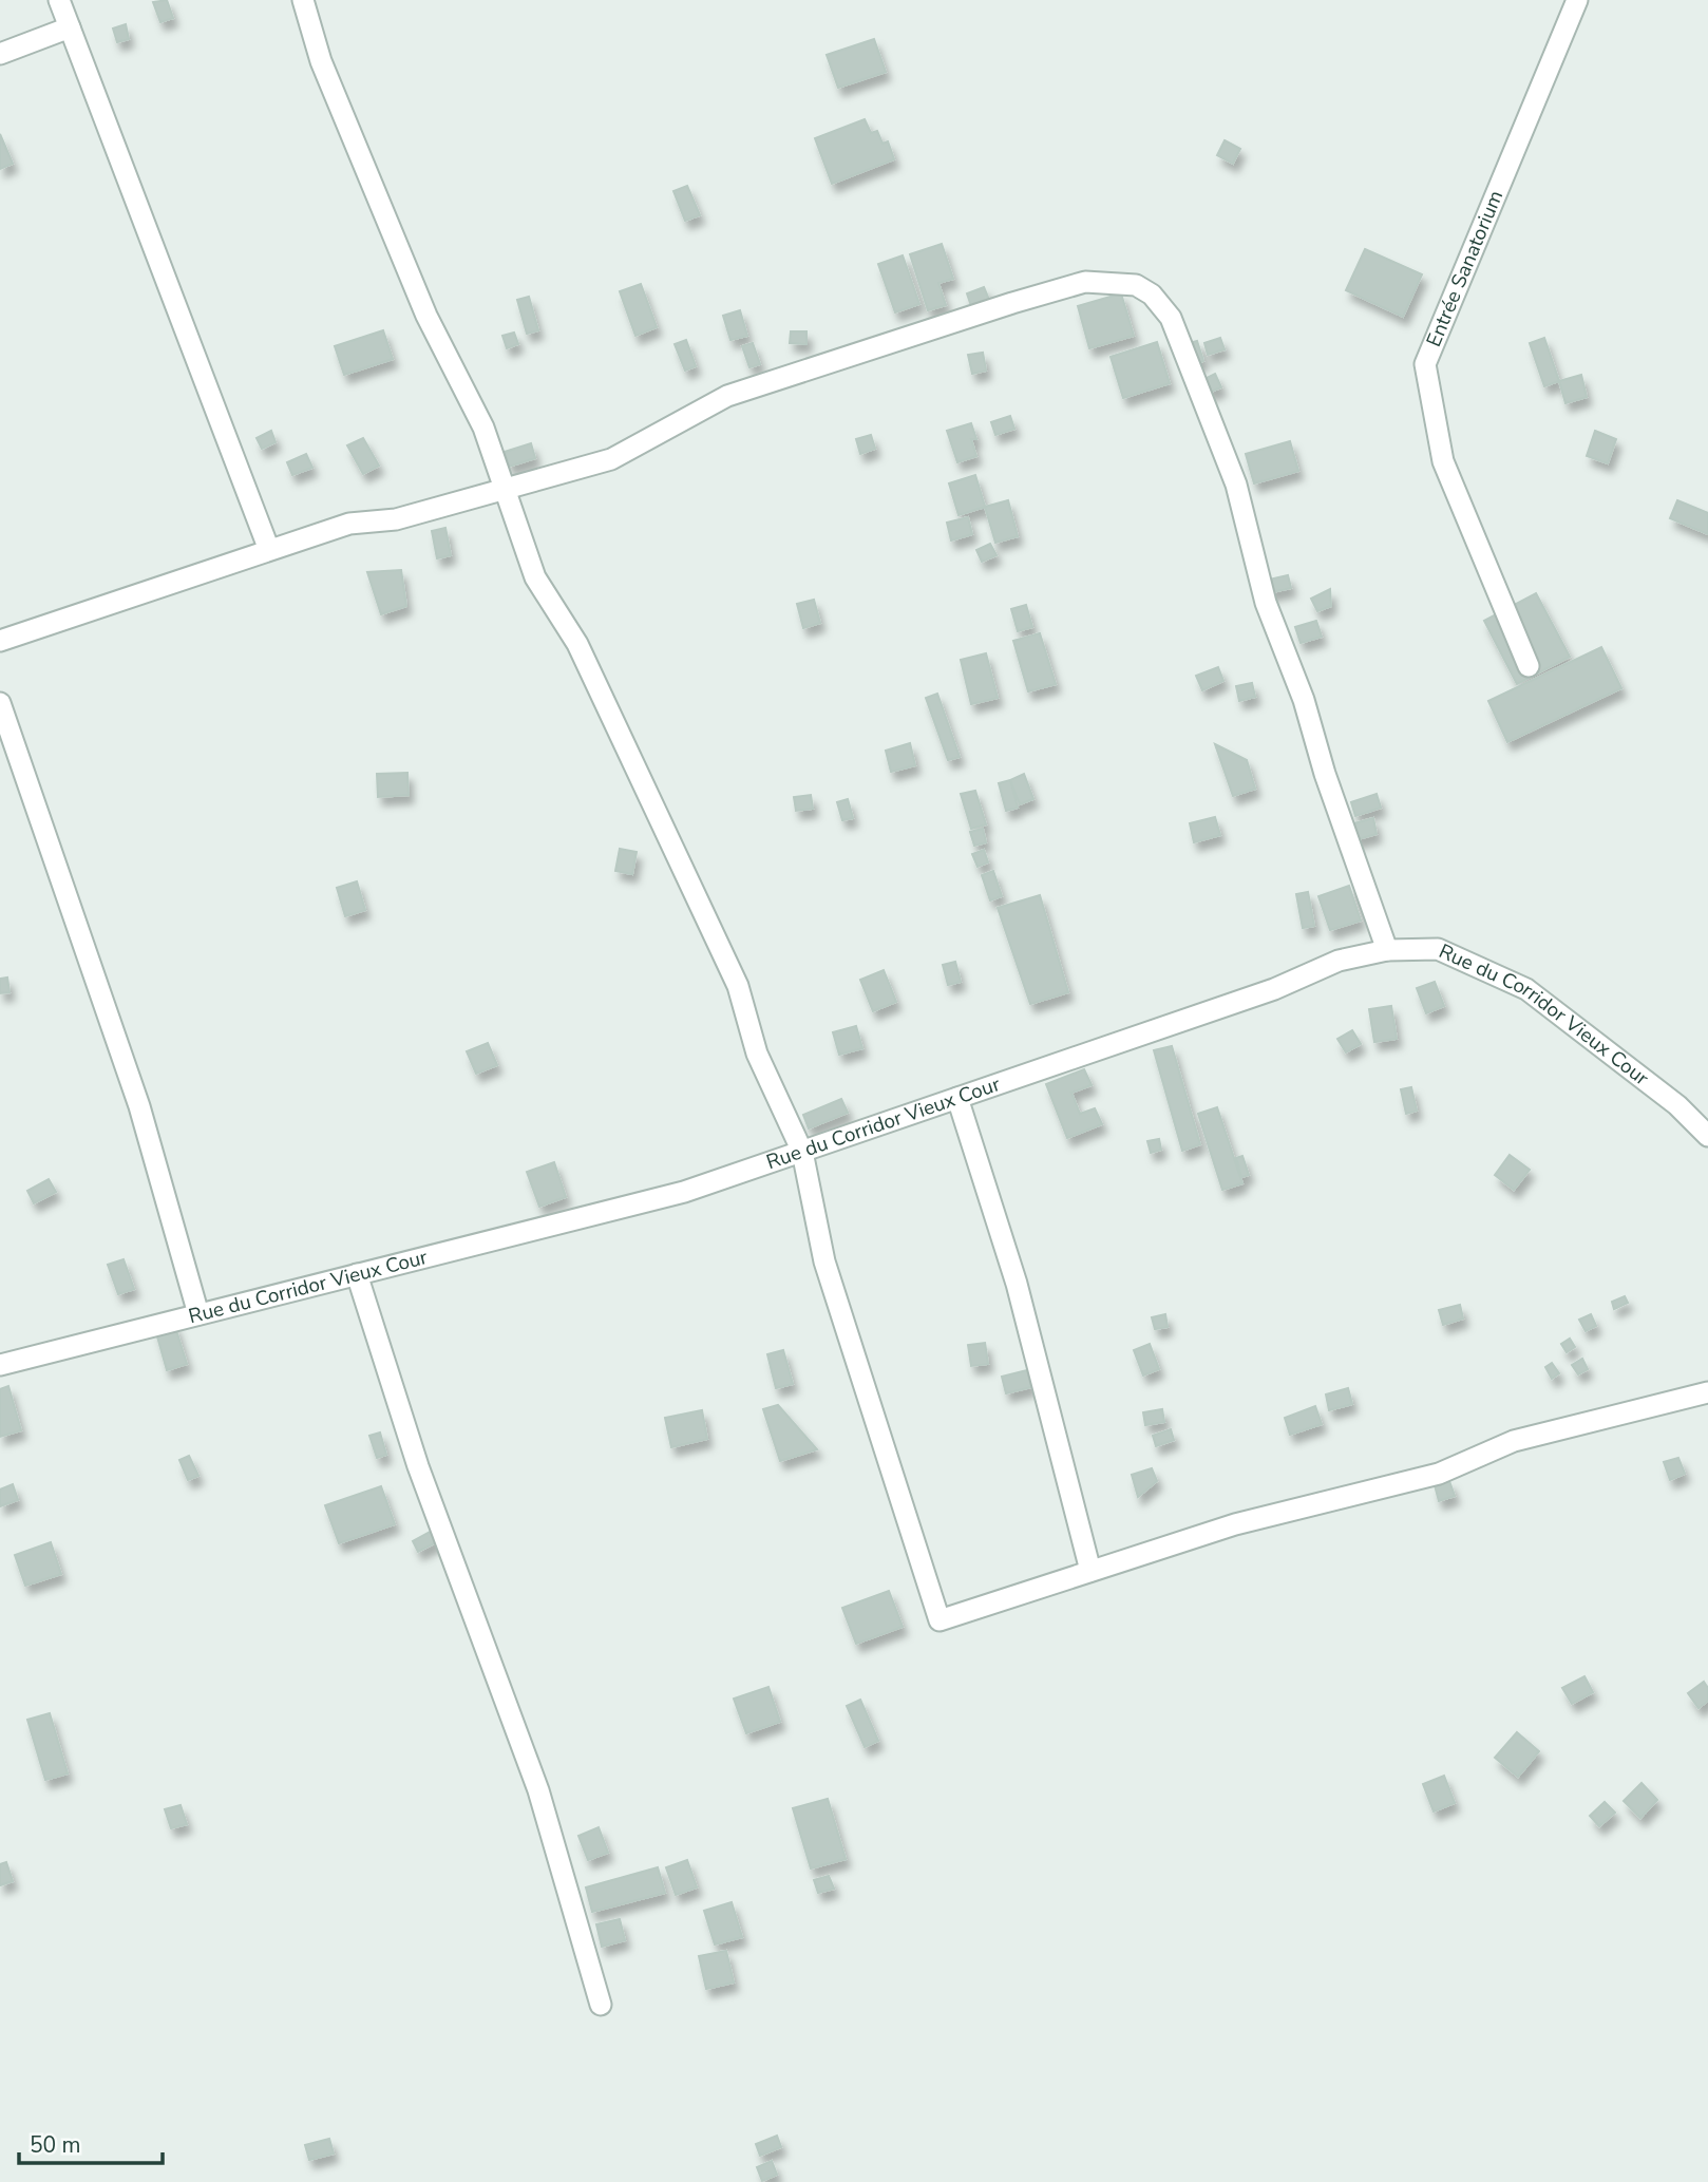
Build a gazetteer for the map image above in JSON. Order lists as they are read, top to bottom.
{
  "streets": {
    "street": ["Entrée Sanatorium", "Rue du Corridor Vieux Cour"]
  },
  "scale_bar": "50 m"
}
